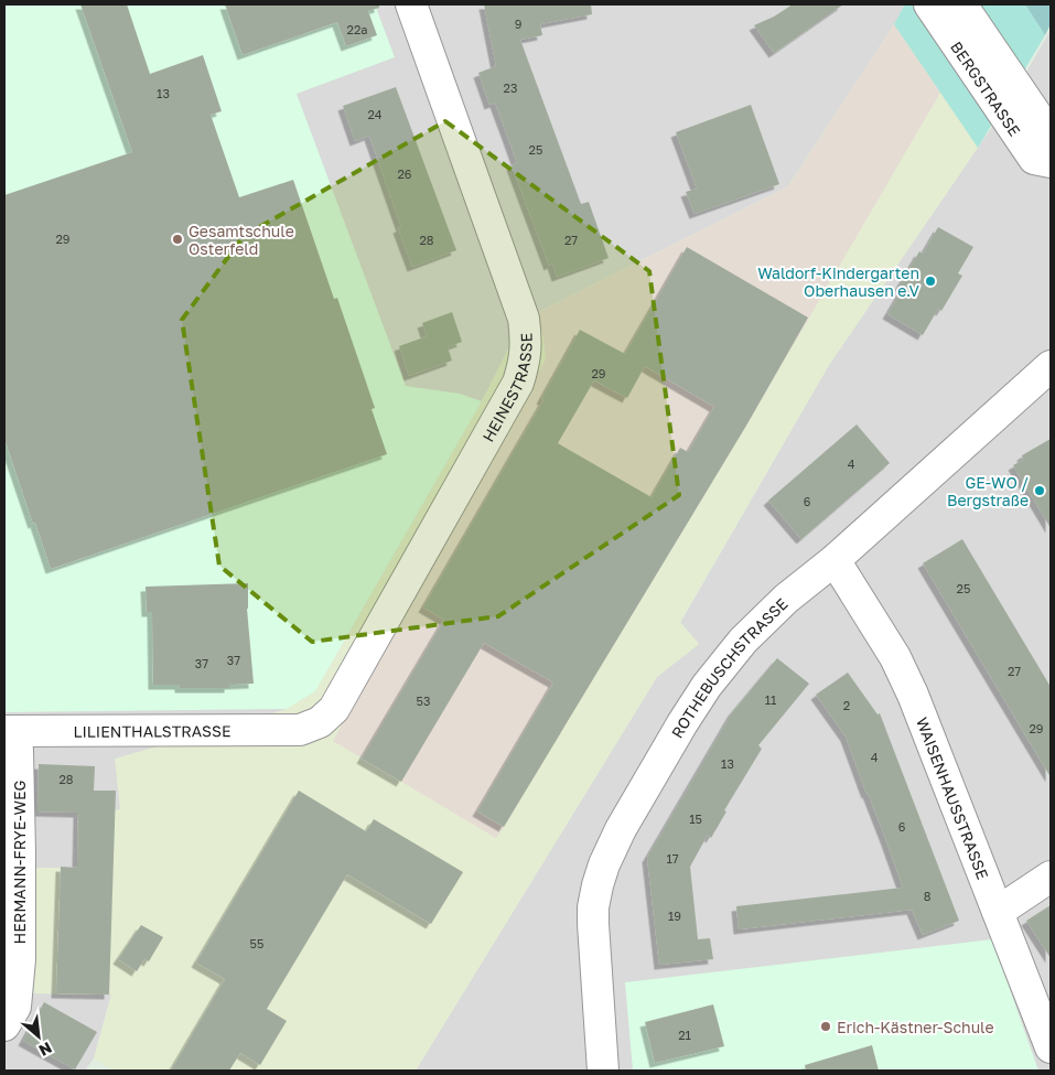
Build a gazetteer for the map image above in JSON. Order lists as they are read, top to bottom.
{
  "streets": {
    "street": [
      "BERGSTRASSE",
      "HEINESTRASSE",
      "ROTHEBUSCHSTRASSE",
      "LILIENTHALSTRASSE",
      "WAISENHAUSSTRASSE",
      "HERMANN-FRYE-WEG"
    ]
  },
  "crossings": [
    ["HEINESTRASSE", "LILIENTHALSTRASSE"],
    ["ROTHEBUSCHSTRASSE", "WAISENHAUSSTRASSE"],
    ["LILIENTHALSTRASSE", "HERMANN-FRYE-WEG"]
  ],
  "places": [
    "Gesamtschule Osterfeld",
    "Waldorf-Kindergarten Oberhausen e.V",
    "GE-WO / Bergstraße",
    "Erich-Kästner-Schule"
  ],
  "house_numbers": [
    "9",
    "22a",
    "23",
    "13",
    "24",
    "25",
    "26",
    "29",
    "28",
    "27",
    "29",
    "4",
    "6",
    "25",
    "37",
    "37",
    "27",
    "11",
    "53",
    "2",
    "29",
    "4",
    "13",
    "28",
    "15",
    "6",
    "17",
    "8",
    "19",
    "55",
    "21"
  ],
  "north": "bottom right"
}
